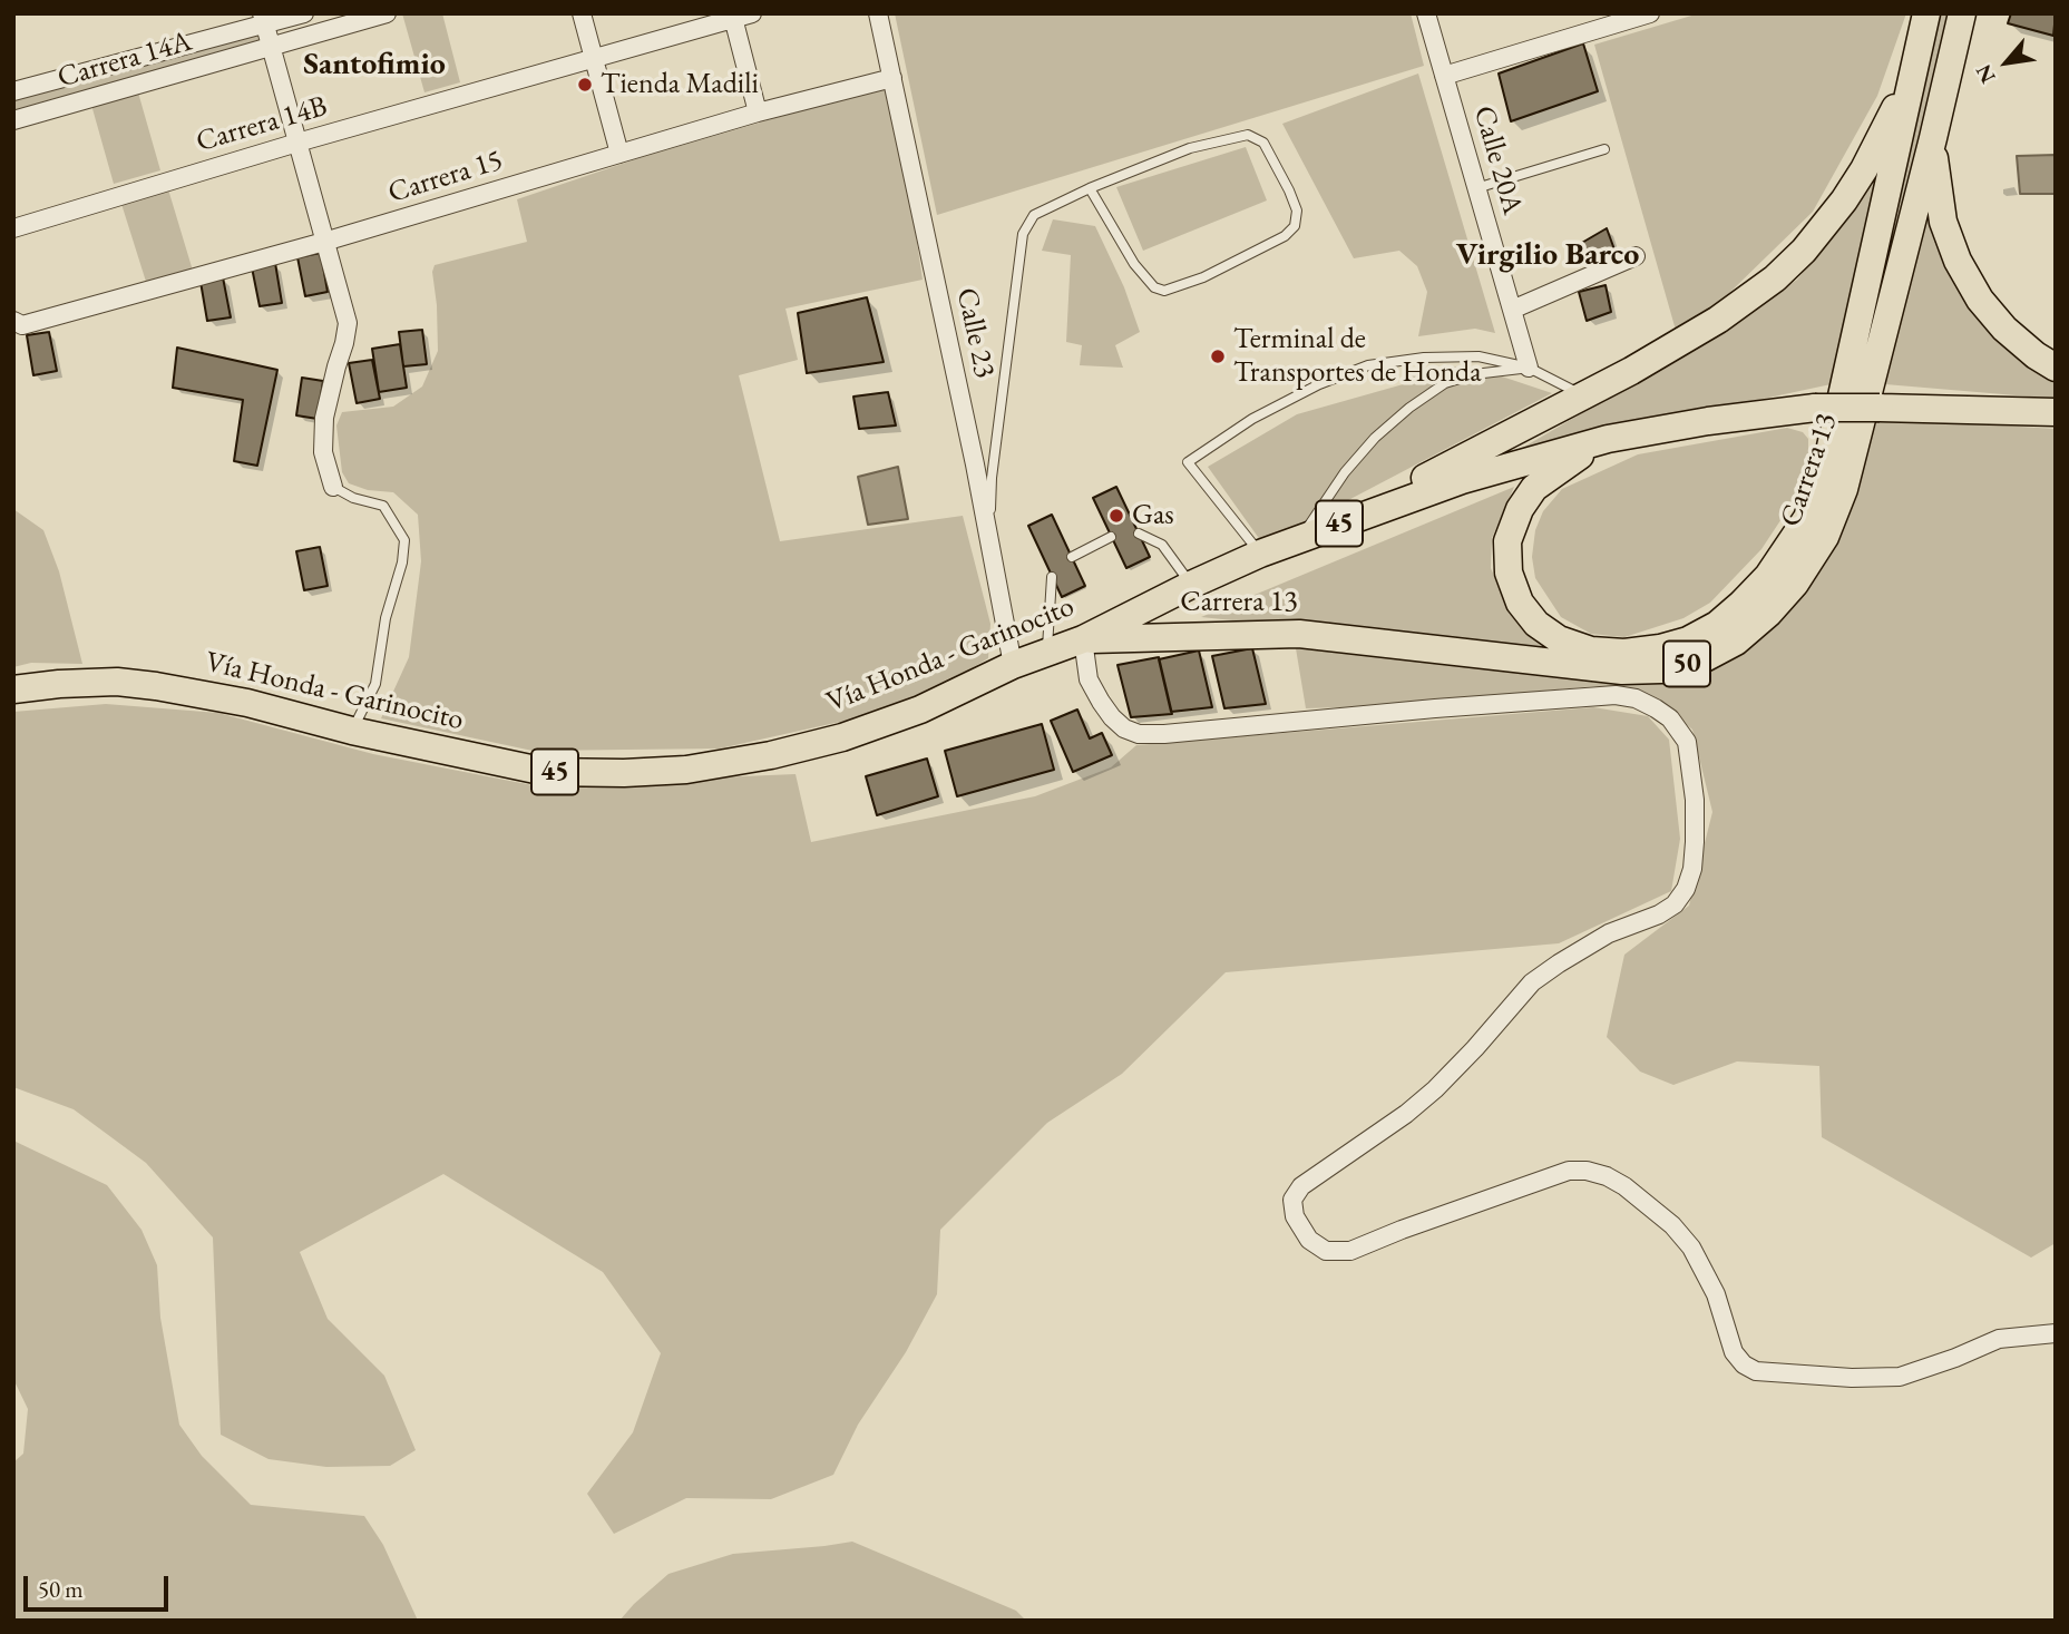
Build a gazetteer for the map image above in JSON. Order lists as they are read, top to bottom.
{
  "streets": {
    "highway": [
      "Carrera 13",
      "45",
      "Vía Honda - Garinocito",
      "50"
    ],
    "street": [
      "Carrera 14A",
      "Carrera 14B",
      "Calle 20A",
      "Carrera 15",
      "Calle 23"
    ]
  },
  "crossings": [
    ["Carrera 15", "Calle 23"],
    ["Calle 23", "Vía Honda - Garinocito"],
    ["Carrera 13", "Vía Honda - Garinocito"],
    ["Carrera 13", "50"],
    ["Vía Honda - Garinocito", "50"]
  ],
  "districts": ["Santofimio", "Virgilio Barco"],
  "places": ["Tienda Madili", "Terminal de Transportes de Honda", "Gas"],
  "scale_bar": "50 m",
  "north": "bottom left"
}
